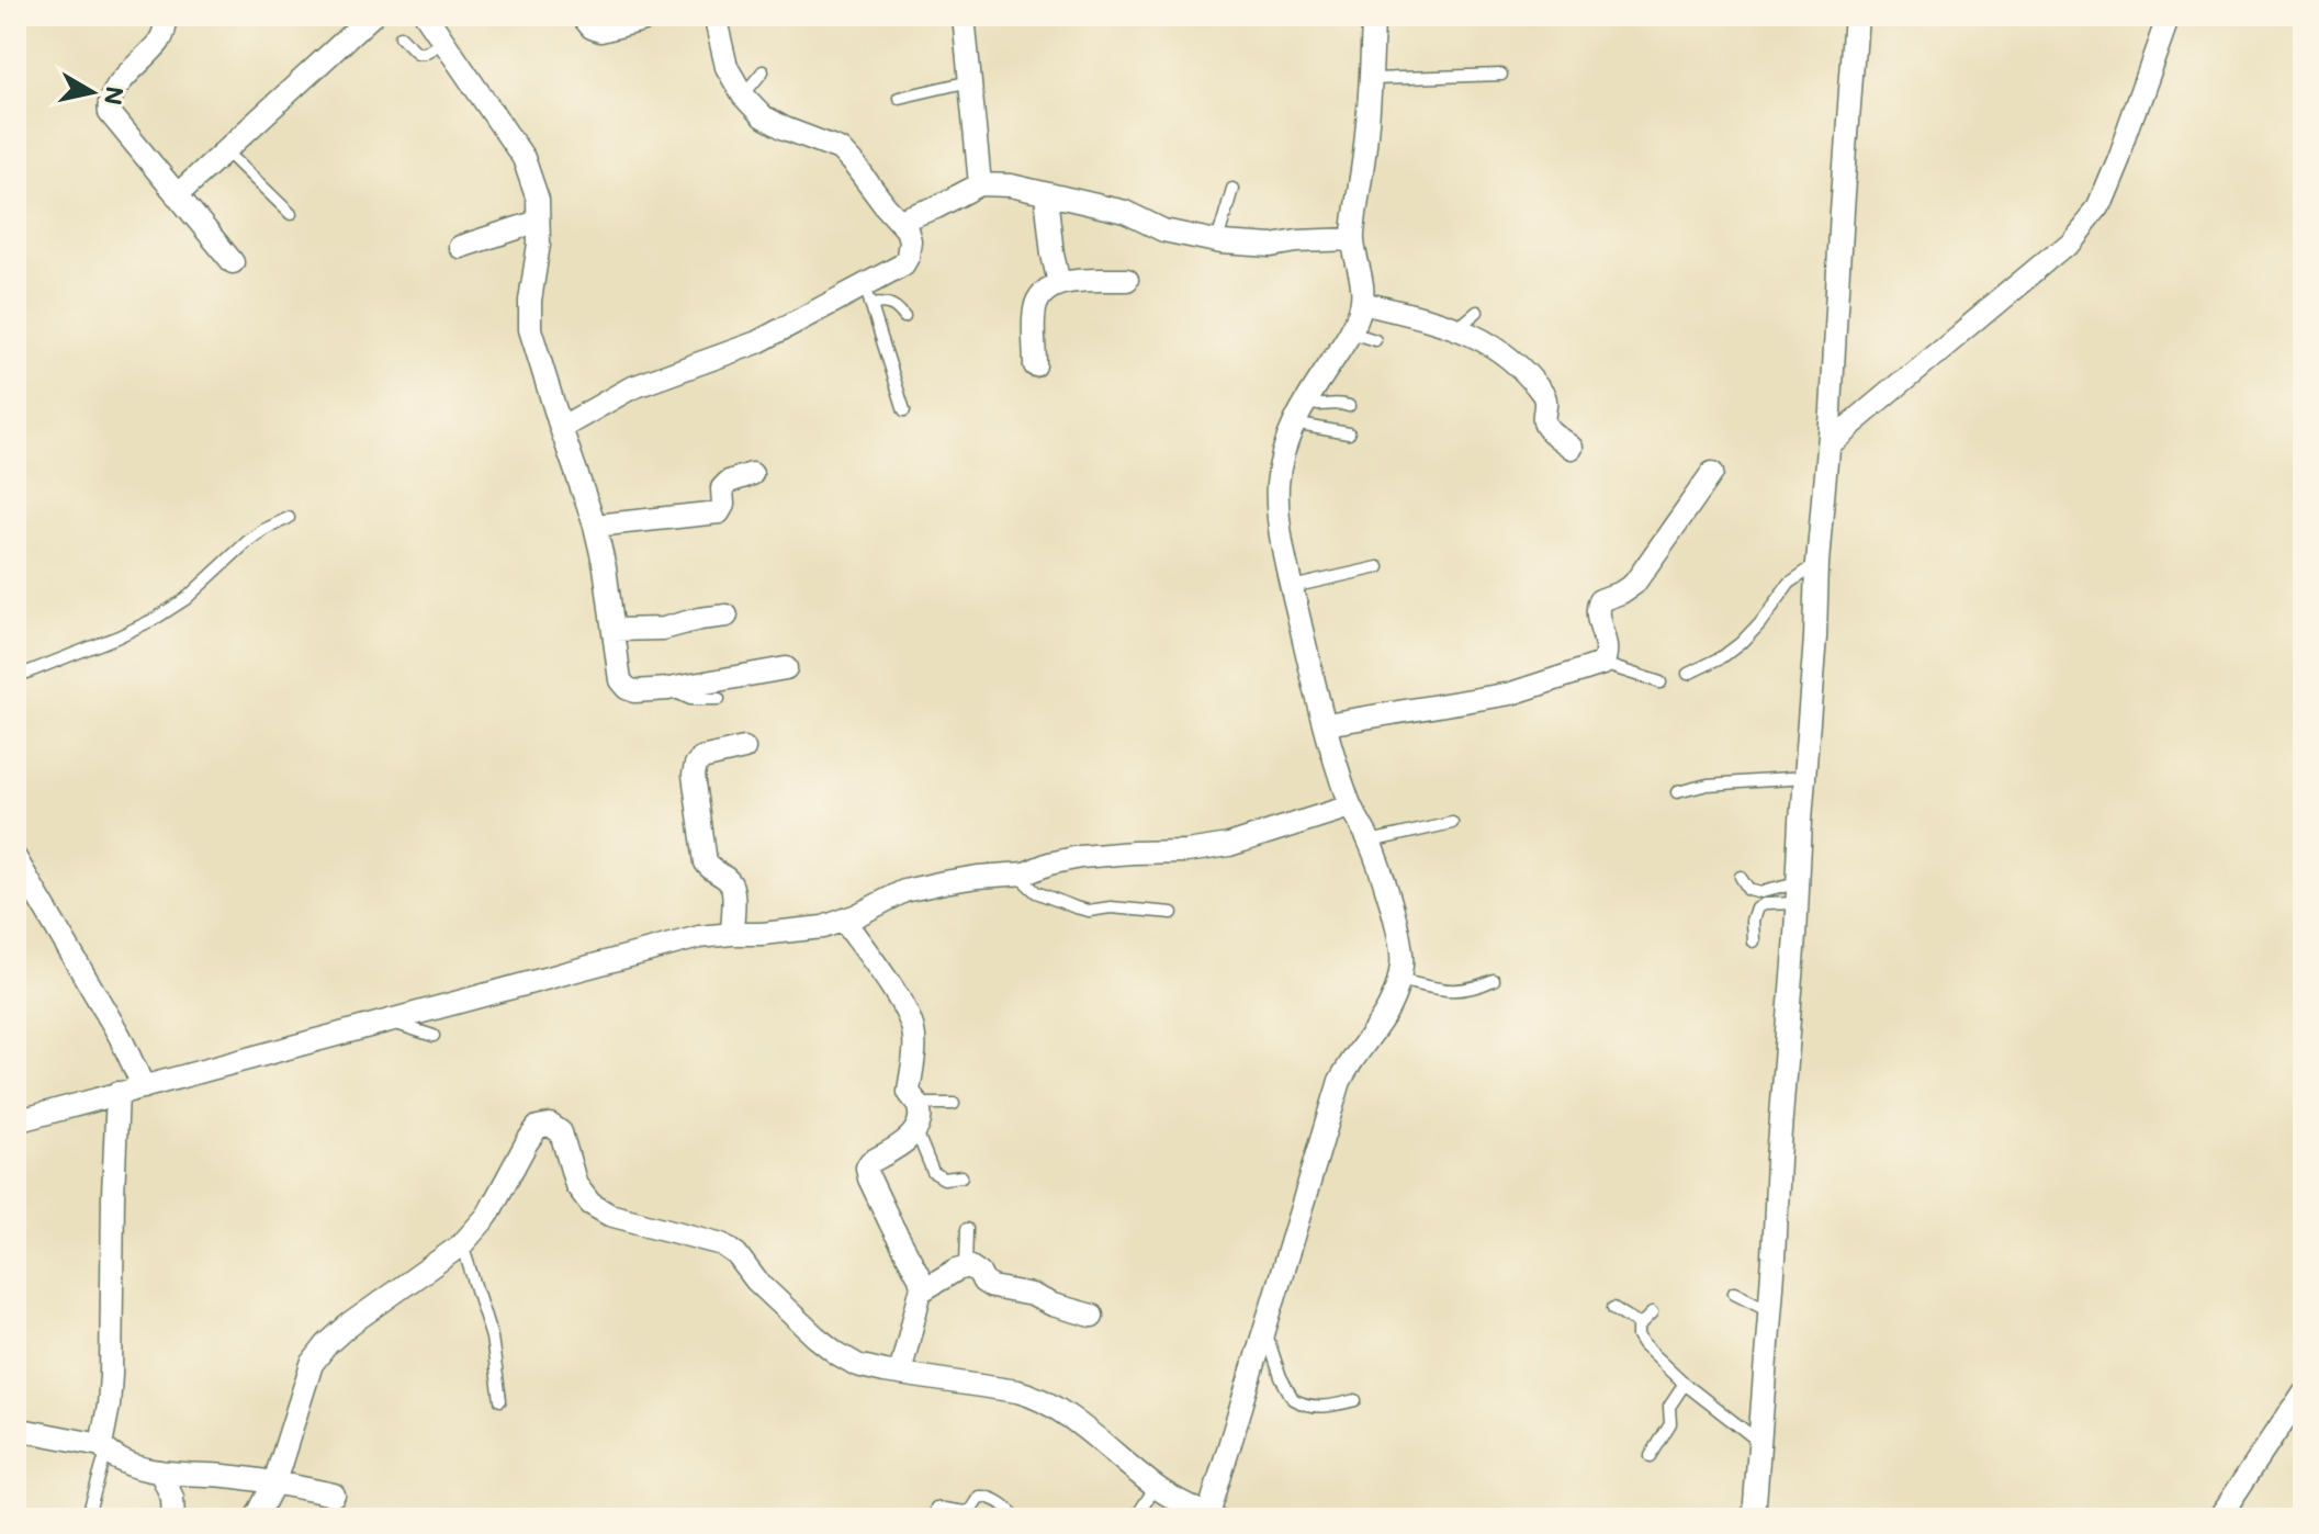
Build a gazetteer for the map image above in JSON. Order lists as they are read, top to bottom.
{
  "north": "right"
}
